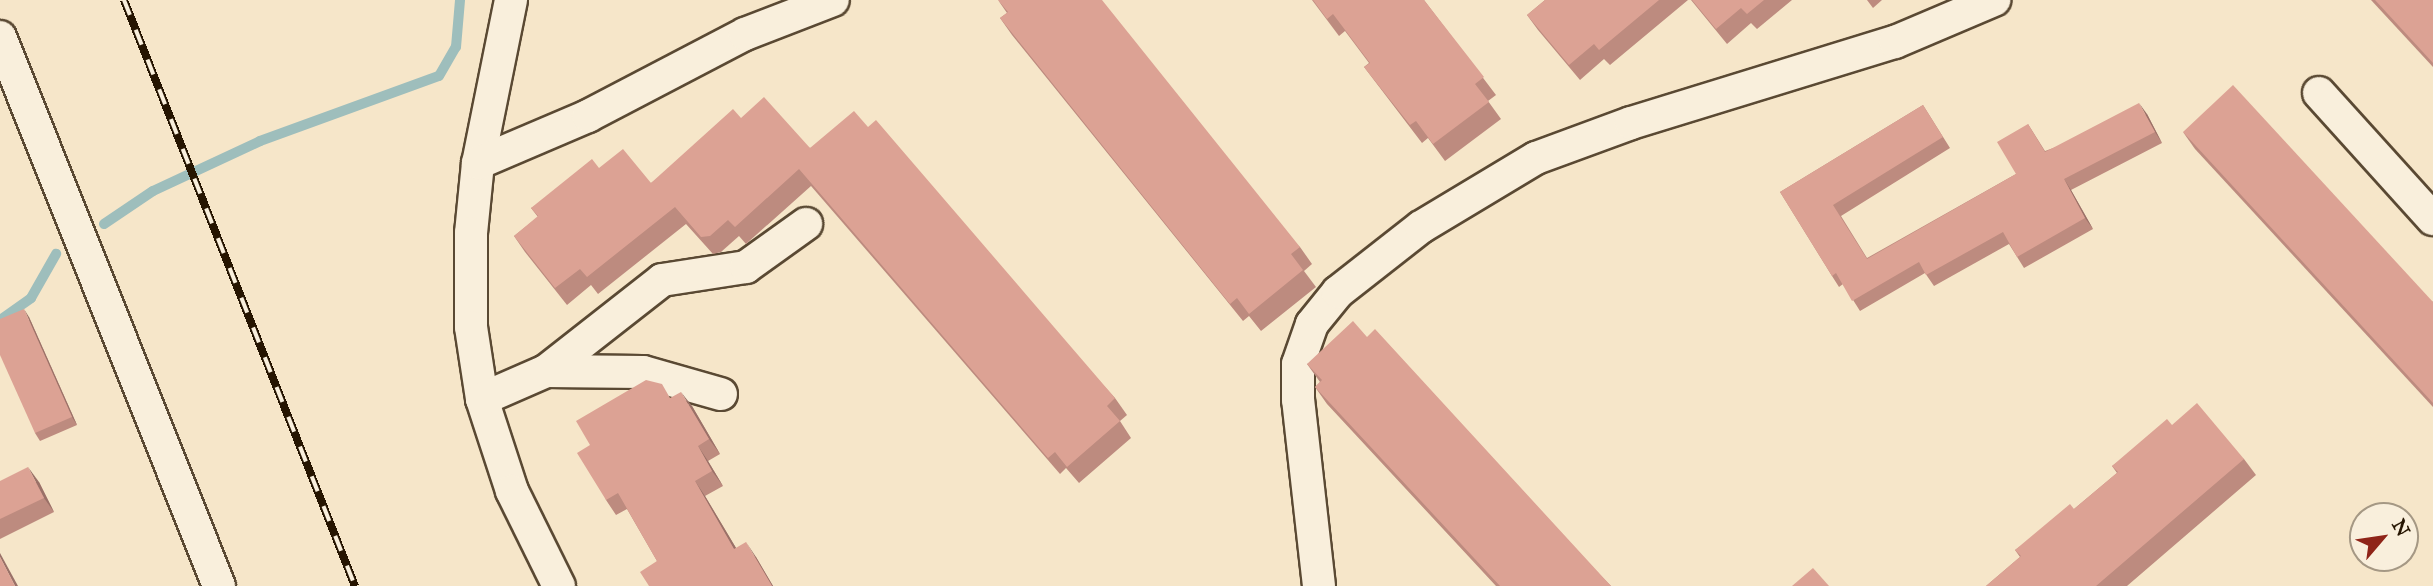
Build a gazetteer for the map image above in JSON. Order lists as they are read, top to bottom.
{
  "north": "top right"
}
